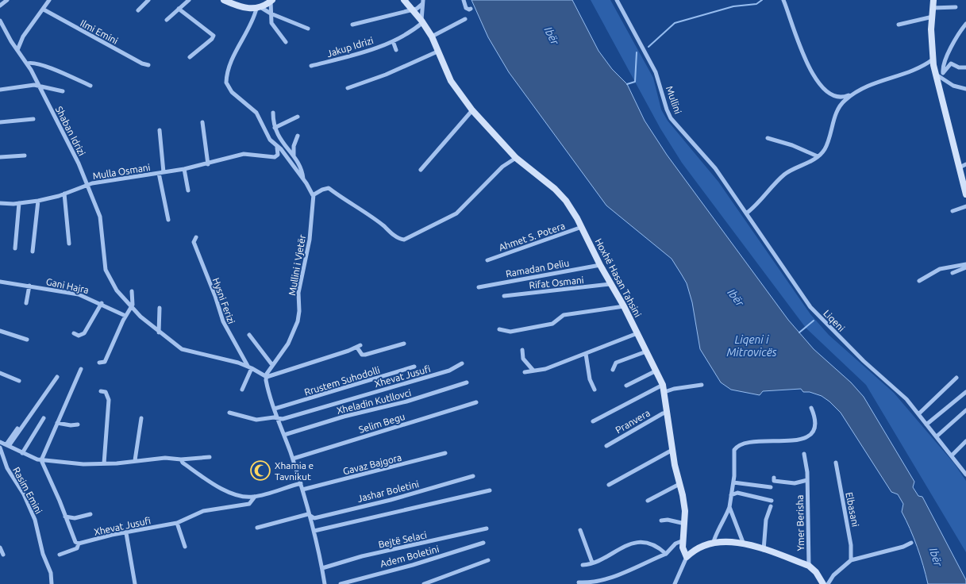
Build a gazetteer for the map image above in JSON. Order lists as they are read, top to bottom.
{
  "streets": {
    "street": [
      "Ilmi Emini",
      "Jakup Idrizi",
      "Mullini",
      "Shaban Idrizi",
      "Mulla Osmani",
      "Ahmet S. Potera",
      "Mullini i Vjetër",
      "Ramadan Deliu",
      "Hoxhë Hasan Tahsini",
      "Rifat Osmani",
      "Gani Hajra",
      "Hysni Ferizi",
      "Liqeni",
      "Xhevat Jusufi",
      "Rrustem Suhodolli",
      "Xheladin Kutllovci",
      "Pranvera",
      "Selim Begu",
      "Gavaz Bajgora",
      "Rasim Emini",
      "Jashar Boletini",
      "Elbasani",
      "Ymer Berisha",
      "Bejtë Selaci",
      "Adem Boletini"
    ]
  },
  "crossings": [
    ["Jakup Idrizi", "Hoxhë Hasan Tahsini"],
    ["Mullini", "Liqeni"],
    ["Shaban Idrizi", "Mulla Osmani"],
    ["Shaban Idrizi", "Hysni Ferizi"],
    ["Mulla Osmani", "Hysni Ferizi"],
    ["Ahmet S. Potera", "Hoxhë Hasan Tahsini"],
    ["Mullini i Vjetër", "Hysni Ferizi"],
    ["Ramadan Deliu", "Hoxhë Hasan Tahsini"],
    ["Hoxhë Hasan Tahsini", "Rifat Osmani"],
    ["Hoxhë Hasan Tahsini", "Pranvera"]
  ],
  "water": ["Ibër", "Liqeni i Mitrovicës"],
  "places": {
    "mosque": ["Xhamia e Tavnikut"]
  }
}
